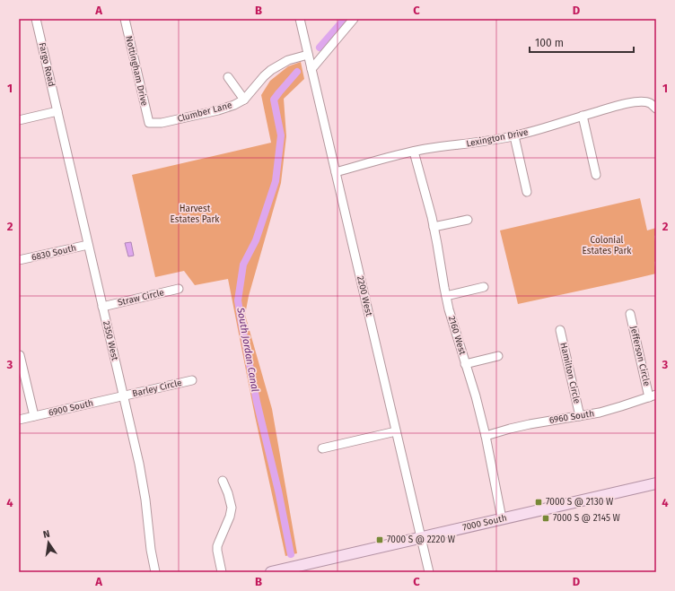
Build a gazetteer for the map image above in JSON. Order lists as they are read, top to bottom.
{
  "streets": {
    "main road": ["7000 South"],
    "street": [
      "Fargo Road",
      "Nottingham Drive",
      "Clumber Lane",
      "Lexington Drive",
      "6830 South",
      "2200 West",
      "Straw Circle",
      "2160 West",
      "2350 West",
      "Jefferson Circle",
      "Hamilton Circle",
      "Barley Circle",
      "6900 South",
      "6960 South"
    ]
  },
  "crossings": [
    ["Fargo Road", "2350 West"],
    ["Nottingham Drive", "Clumber Lane"],
    ["Clumber Lane", "2200 West"],
    ["Lexington Drive", "2200 West"],
    ["Lexington Drive", "2160 West"],
    ["6830 South", "2350 West"],
    ["2200 West", "7000 South"],
    ["Straw Circle", "2350 West"],
    ["2160 West", "6960 South"],
    ["2160 West", "7000 South"],
    ["2350 West", "Barley Circle"],
    ["2350 West", "6900 South"],
    ["Jefferson Circle", "6960 South"],
    ["Hamilton Circle", "6960 South"],
    ["Barley Circle", "6900 South"]
  ],
  "water": ["South Jordan Canal"],
  "parks": ["Harvest Estates Park", "Colonial Estates Park"],
  "places": {
    "transit": ["7000 S @ 2130 W", "7000 S @ 2145 W", "7000 S @ 2220 W"]
  },
  "scale_bar": "100 m",
  "north": "top",
  "grid": {
    "columns": [
      "A",
      "B",
      "C",
      "D"
    ],
    "rows": [
      "1",
      "2",
      "3",
      "4"
    ]
  }
}
